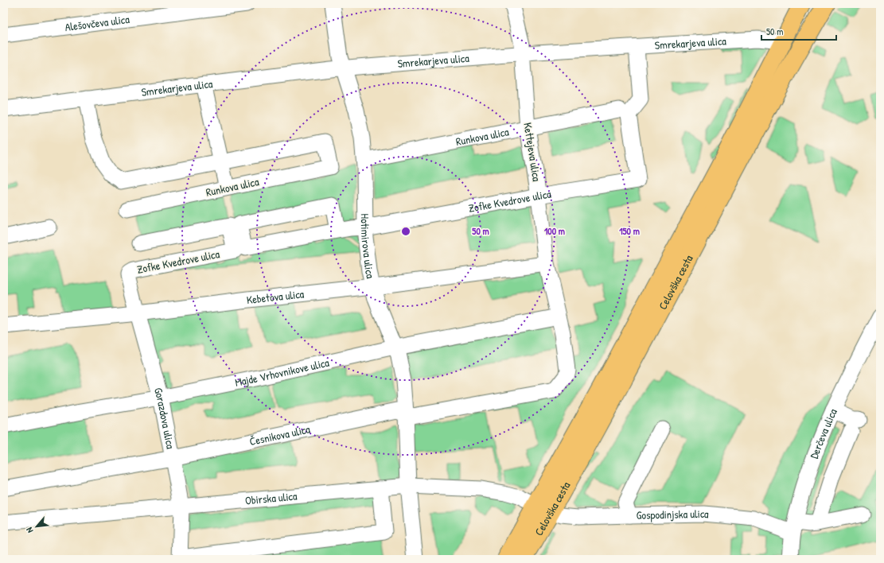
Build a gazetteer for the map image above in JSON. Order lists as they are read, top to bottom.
{
  "streets": {
    "main road": ["Celovška cesta"],
    "street": [
      "Alešovčeva ulica",
      "Smrekarjeva ulica",
      "Runkova ulica",
      "Kettejeva ulica",
      "Zofke Kvedrove ulica",
      "Hotimirova ulica",
      "Kebetova ulica",
      "Majde Vrhovnikove ulica",
      "Gorazdova ulica",
      "Derčeva ulica",
      "Česnikova ulica",
      "Obirska ulica",
      "Gospodinjska ulica"
    ]
  },
  "crossings": [
    ["Smrekarjeva ulica", "Kettejeva ulica"],
    ["Smrekarjeva ulica", "Hotimirova ulica"],
    ["Smrekarjeva ulica", "Celovška cesta"],
    ["Runkova ulica", "Kettejeva ulica"],
    ["Runkova ulica", "Zofke Kvedrove ulica"],
    ["Runkova ulica", "Hotimirova ulica"],
    ["Kettejeva ulica", "Zofke Kvedrove ulica"],
    ["Kettejeva ulica", "Kebetova ulica"],
    ["Kettejeva ulica", "Majde Vrhovnikove ulica"],
    ["Kettejeva ulica", "Česnikova ulica"],
    ["Zofke Kvedrove ulica", "Hotimirova ulica"],
    ["Zofke Kvedrove ulica", "Gorazdova ulica"],
    ["Hotimirova ulica", "Kebetova ulica"],
    ["Hotimirova ulica", "Majde Vrhovnikove ulica"],
    ["Hotimirova ulica", "Česnikova ulica"],
    ["Hotimirova ulica", "Obirska ulica"],
    ["Celovška cesta", "Obirska ulica"],
    ["Celovška cesta", "Gospodinjska ulica"],
    ["Kebetova ulica", "Gorazdova ulica"],
    ["Majde Vrhovnikove ulica", "Gorazdova ulica"],
    ["Gorazdova ulica", "Česnikova ulica"],
    ["Gorazdova ulica", "Obirska ulica"],
    ["Derčeva ulica", "Gospodinjska ulica"],
    ["Obirska ulica", "Gospodinjska ulica"]
  ],
  "scale_bar": "50 m",
  "north": "bottom left",
  "rings": ["50 m", "100 m", "150 m"]
}
